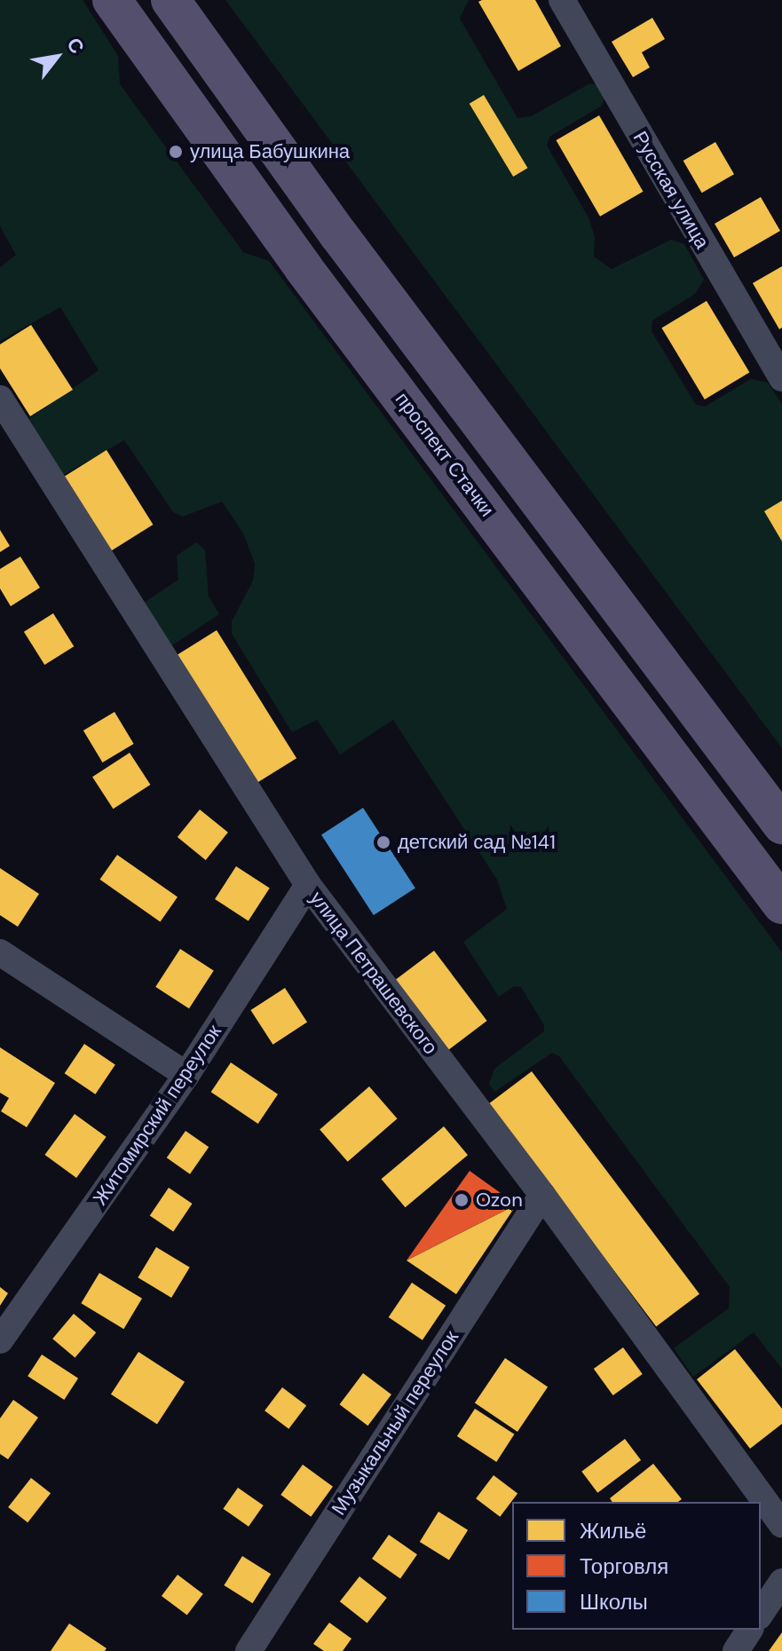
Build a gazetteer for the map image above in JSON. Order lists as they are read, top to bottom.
{
  "streets": {
    "main road": ["проспект Стачки"],
    "street": [
      "Русская улица",
      "улица Петрашевского",
      "Житомирский переулок",
      "Музыкальный переулок"
    ]
  },
  "crossings": [
    ["улица Петрашевского", "Житомирский переулок"],
    ["улица Петрашевского", "Музыкальный переулок"]
  ],
  "places": ["улица Бабушкина", "детский сад №141", "Ozon"],
  "legend": ["Жильё", "Торговля", "Школы"],
  "north": "top right"
}
